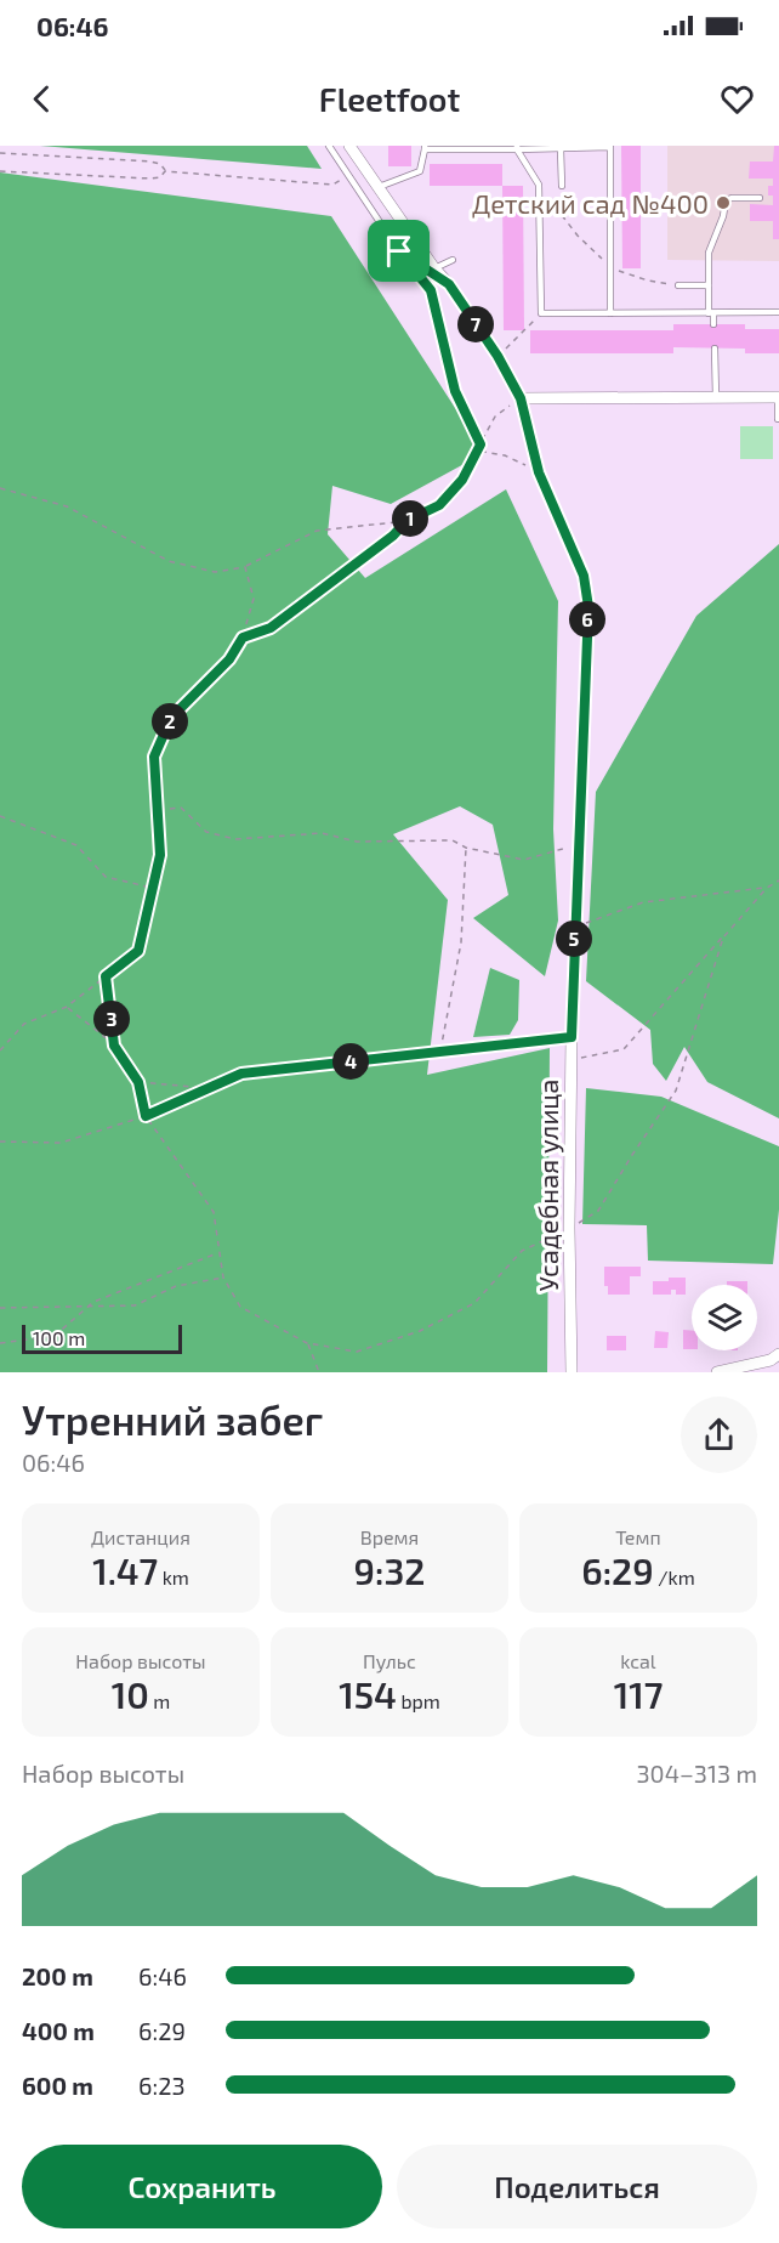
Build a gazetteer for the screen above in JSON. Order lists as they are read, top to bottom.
{
  "streets": {
    "street": ["Усадебная улица"]
  },
  "places": ["Детский сад №400"],
  "scale_bar": "100 m",
  "page": {
    "status": "06:46",
    "header": "Fleetfoot",
    "pins": [
      "7",
      "1",
      "6",
      "2",
      "5",
      "3",
      "4"
    ],
    "scale": "100 m",
    "heading": ["Утренний забег", "06:46"],
    "stats": [
      ["Дистанция", "1.47 km"],
      ["Время", "9:32"],
      ["Темп", "6:29 /km"],
      ["Набор высоты", "10 m"],
      ["Пульс", "154 bpm"],
      ["kcal", "117"]
    ],
    "chart": ["Набор высоты", "304–313 m"],
    "list": [
      {
        "name": "200 m",
        "note": "6:46"
      },
      {
        "name": "400 m",
        "note": "6:29"
      },
      {
        "name": "600 m",
        "note": "6:23"
      }
    ],
    "buttons": ["Сохранить", "Поделиться"]
  }
}
